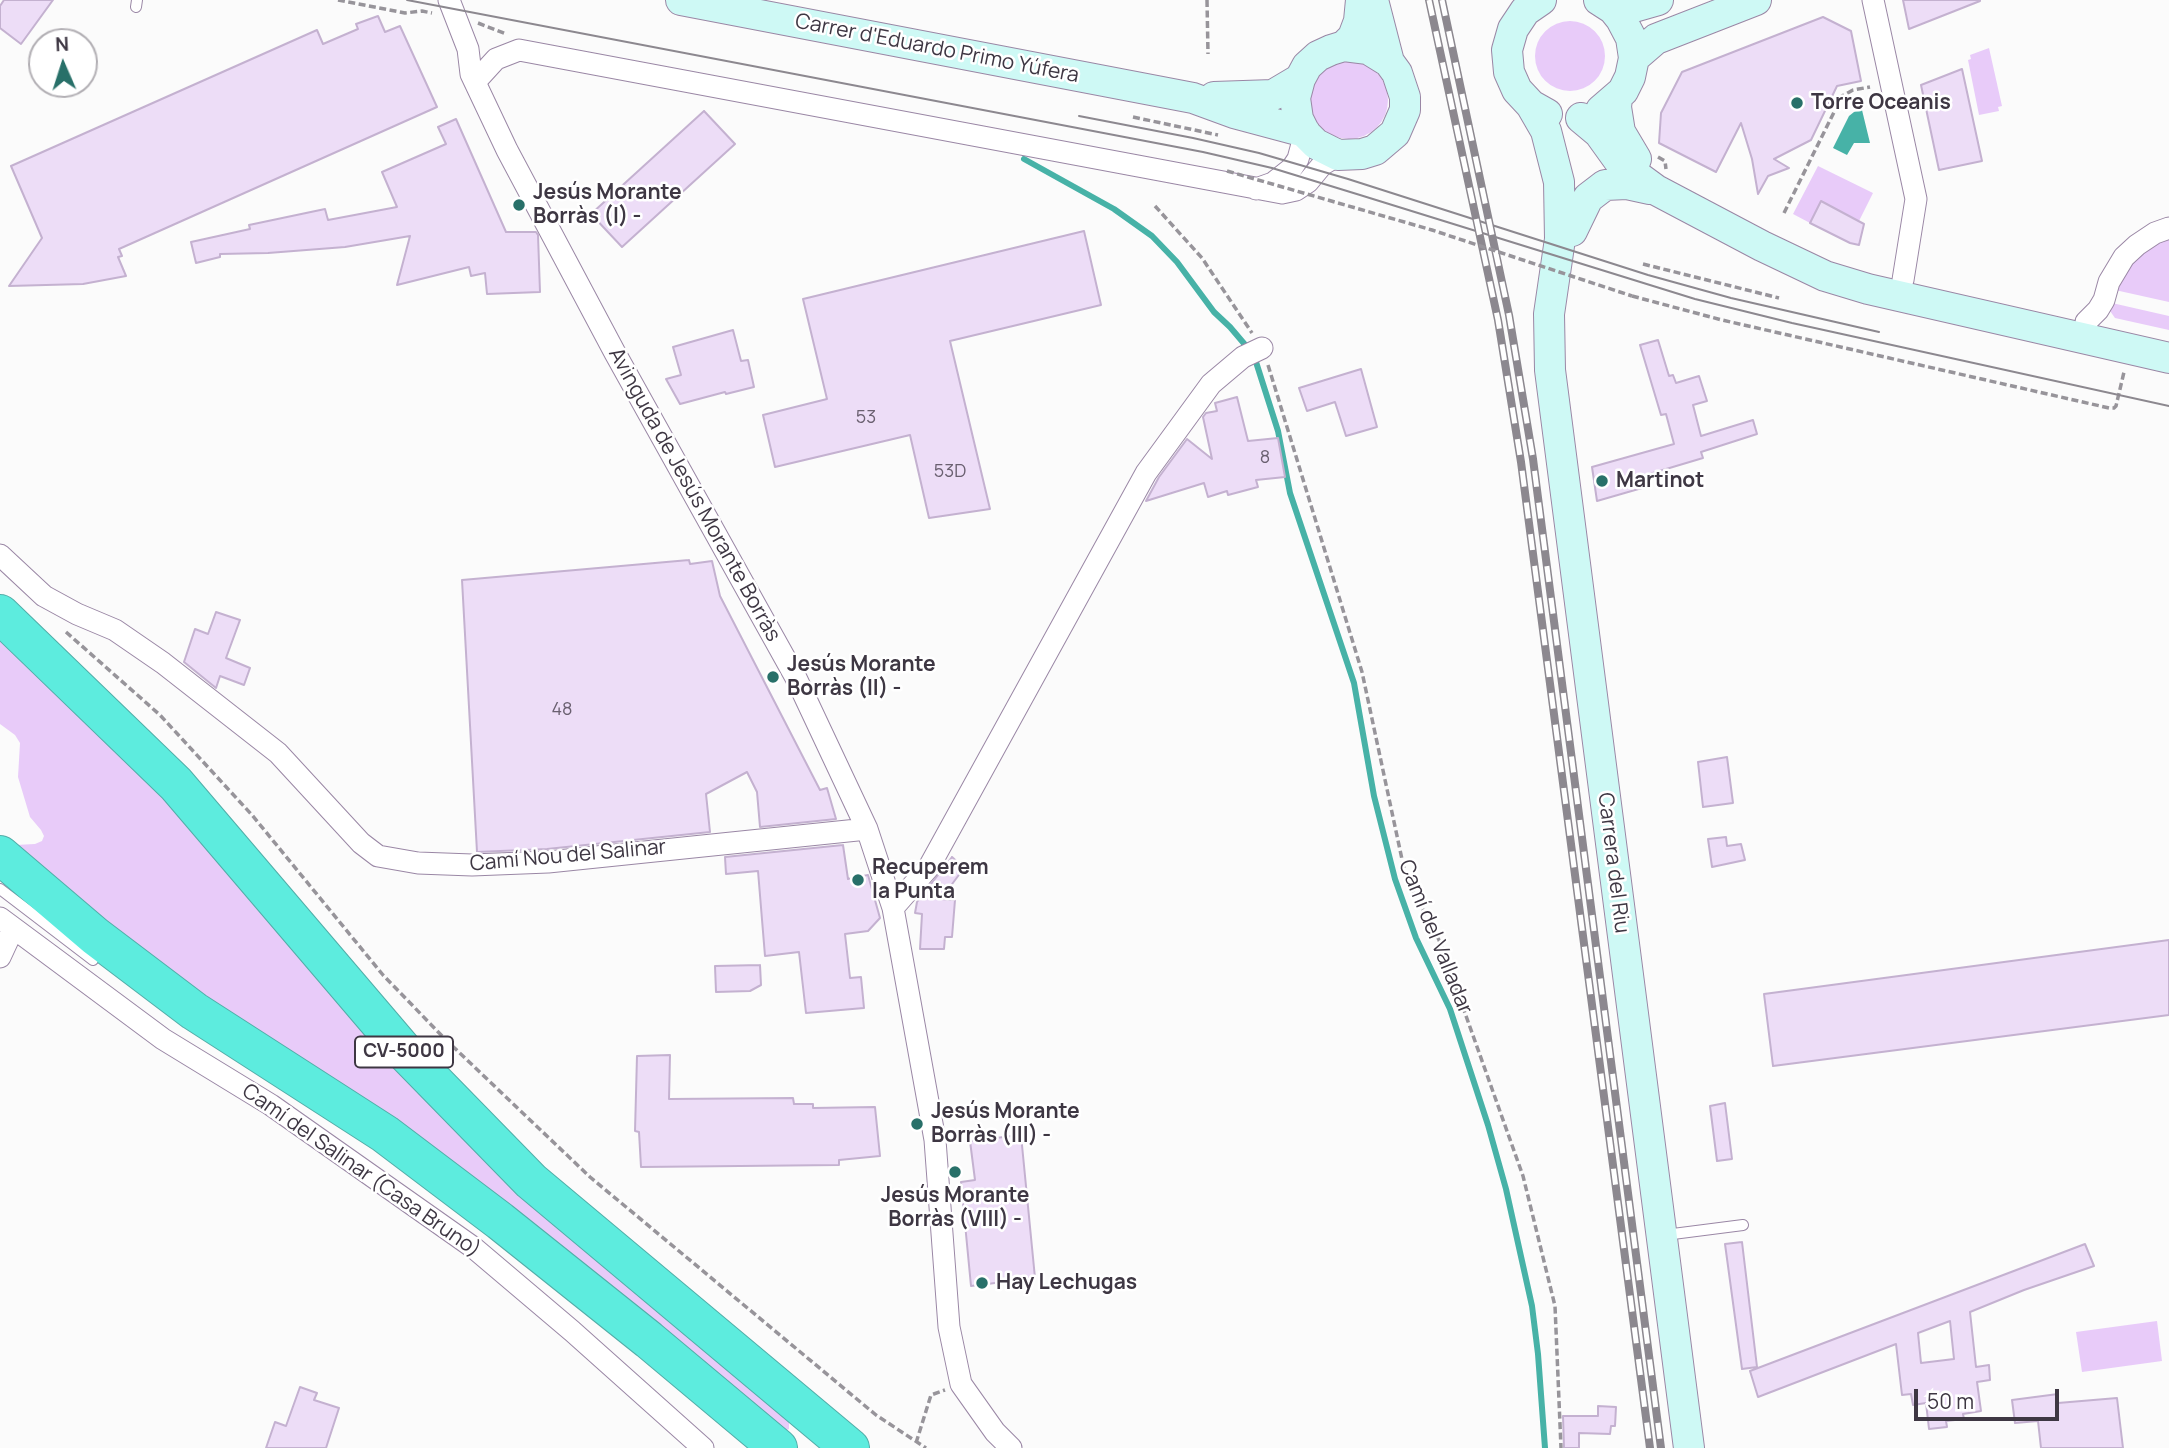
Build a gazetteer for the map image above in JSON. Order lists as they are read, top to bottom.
{
  "streets": {
    "highway": ["CV-5000"],
    "street": [
      "Carrer d'Eduardo Primo Yúfera",
      "Avinguda de Jesús Morante Borràs",
      "Camí Nou del Salinar",
      "Carrera del Riu",
      "Camí del Salinar (Casa Bruno)"
    ],
    "path": ["Camí del Valladar"]
  },
  "crossings": [
    ["Avinguda de Jesús Morante Borràs", "Camí Nou del Salinar"]
  ],
  "places": [
    "Torre Oceanis",
    "Jesús Morante Borràs (I) -",
    "Martinot",
    "Jesús Morante Borràs (II) -",
    "Recuperem la Punta",
    "Jesús Morante Borràs (III) -",
    "Jesús Morante Borràs (VIII) -",
    "Hay Lechugas"
  ],
  "house_numbers": [
    "53",
    "8",
    "53D",
    "48"
  ],
  "scale_bar": "50 m",
  "north": "top"
}
